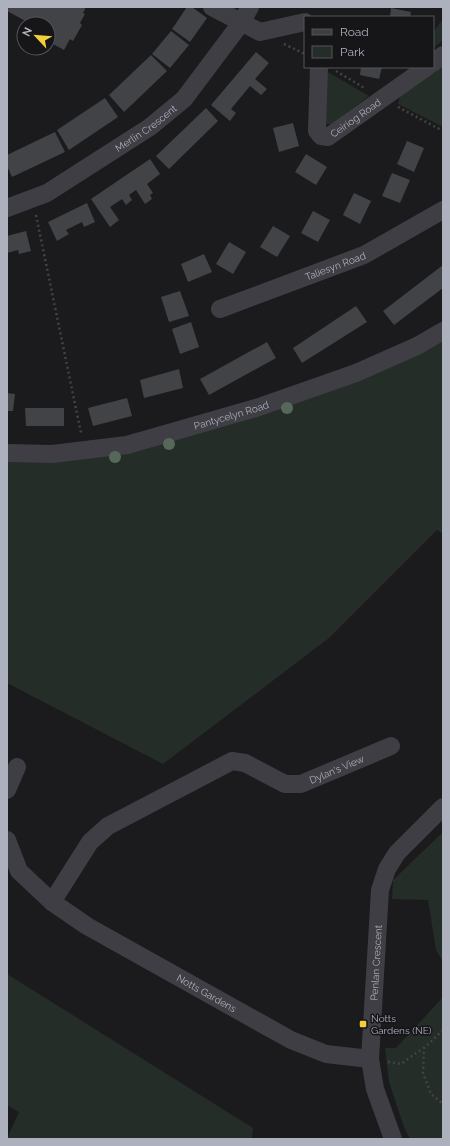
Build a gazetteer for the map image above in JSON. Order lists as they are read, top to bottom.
{
  "streets": {
    "street": [
      "Ceiriog Road",
      "Merlin Crescent",
      "Taliesyn Road",
      "Pantycelyn Road",
      "Dylan's View",
      "Penlan Crescent",
      "Notts Gardens"
    ]
  },
  "crossings": [
    ["Dylan's View", "Notts Gardens"],
    ["Penlan Crescent", "Notts Gardens"]
  ],
  "places": {
    "transit": ["Notts Gardens (NE)"]
  },
  "legend": ["Road", "Park"],
  "north": "top left"
}
